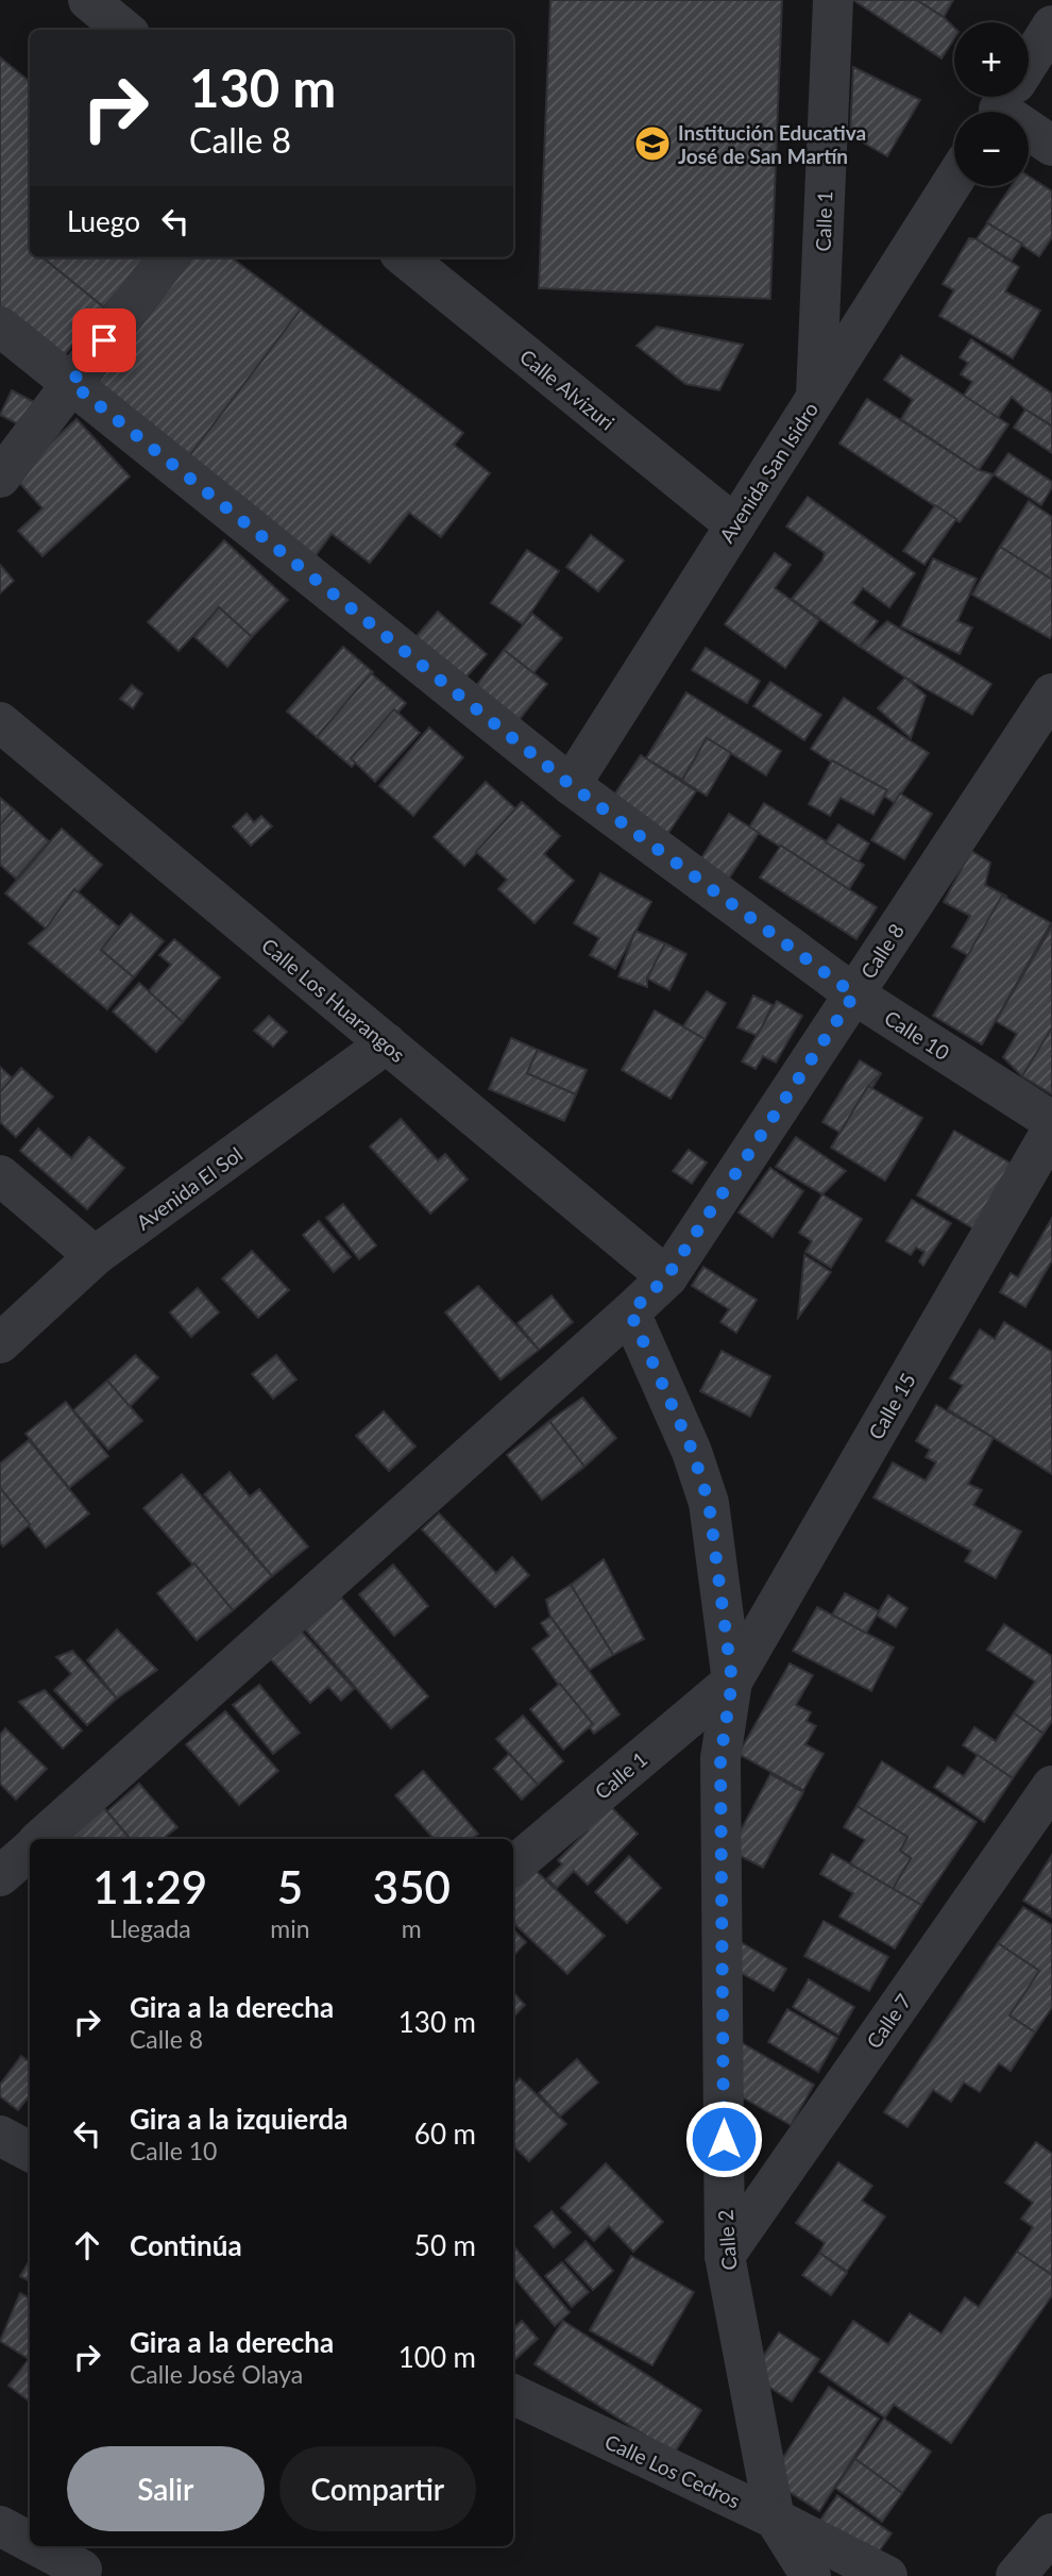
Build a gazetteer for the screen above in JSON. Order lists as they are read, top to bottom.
{
  "streets": {
    "street": [
      "Calle 1",
      "Calle Alvizuri",
      "Avenida San Isidro",
      "Calle 8",
      "Calle Los Huarangos",
      "Calle 10",
      "Avenida El Sol",
      "Calle 15",
      "Calle 7",
      "Calle 2",
      "Calle Los Cedros"
    ]
  },
  "crossings": [
    ["Calle 1", "Avenida San Isidro"],
    ["Calle 1", "Calle 15"],
    ["Calle 1", "Calle 2"],
    ["Calle Alvizuri", "Avenida San Isidro"],
    ["Avenida San Isidro", "Calle 10"],
    ["Calle 8", "Calle Los Huarangos"],
    ["Calle 8", "Calle 10"],
    ["Calle 8", "Calle 2"],
    ["Calle Los Huarangos", "Avenida El Sol"],
    ["Calle 15", "Calle 2"],
    ["Calle 7", "Calle 2"],
    ["Calle 2", "Calle Los Cedros"]
  ],
  "places": {
    "school or university": ["Institución Educativa José de San Martín"]
  },
  "page": {
    "map_buttons": ["+", "−"],
    "turn": ["130 m", "Calle 8"],
    "then": "Luego",
    "eta": [
      "11:29",
      "Llegada",
      "5",
      "min",
      "350",
      "m"
    ],
    "list": [
      {
        "name": "Gira a la derecha",
        "note": "Calle 8",
        "value": "130 m"
      },
      {
        "name": "Gira a la izquierda",
        "note": "Calle 10",
        "value": "60 m"
      },
      {
        "name": "Continúa",
        "value": "50 m"
      },
      {
        "name": "Gira a la derecha",
        "note": "Calle José Olaya",
        "value": "100 m"
      }
    ],
    "buttons": ["Salir", "Compartir"]
  }
}
